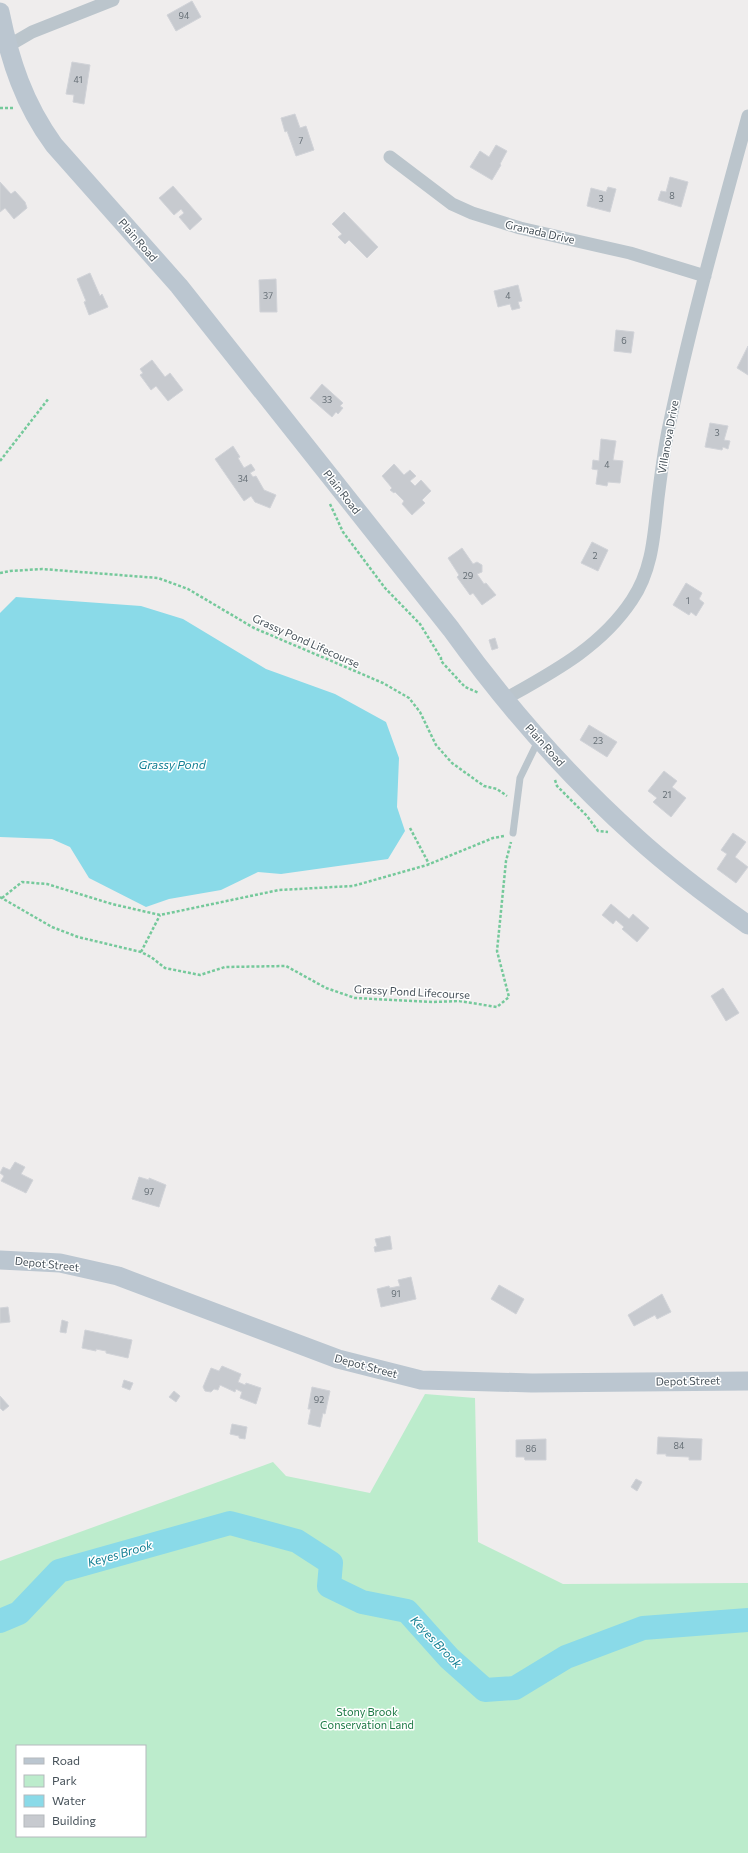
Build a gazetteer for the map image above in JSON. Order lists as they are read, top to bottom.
{
  "streets": {
    "main road": ["Plain Road", "Depot Street"],
    "street": ["Granada Drive", "Villanova Drive"],
    "path": ["Grassy Pond Lifecourse"]
  },
  "crossings": [
    ["Granada Drive", "Villanova Drive"],
    ["Plain Road", "Villanova Drive"]
  ],
  "water": ["Grassy Pond", "Keyes Brook"],
  "parks": ["Stony Brook Conservation Land"],
  "house_numbers": [
    "94",
    "41",
    "7",
    "8",
    "3",
    "37",
    "4",
    "6",
    "33",
    "3",
    "4",
    "34",
    "2",
    "29",
    "1",
    "23",
    "21",
    "97",
    "91",
    "92",
    "84",
    "86"
  ],
  "legend": [
    "Road",
    "Park",
    "Water",
    "Building"
  ]
}
